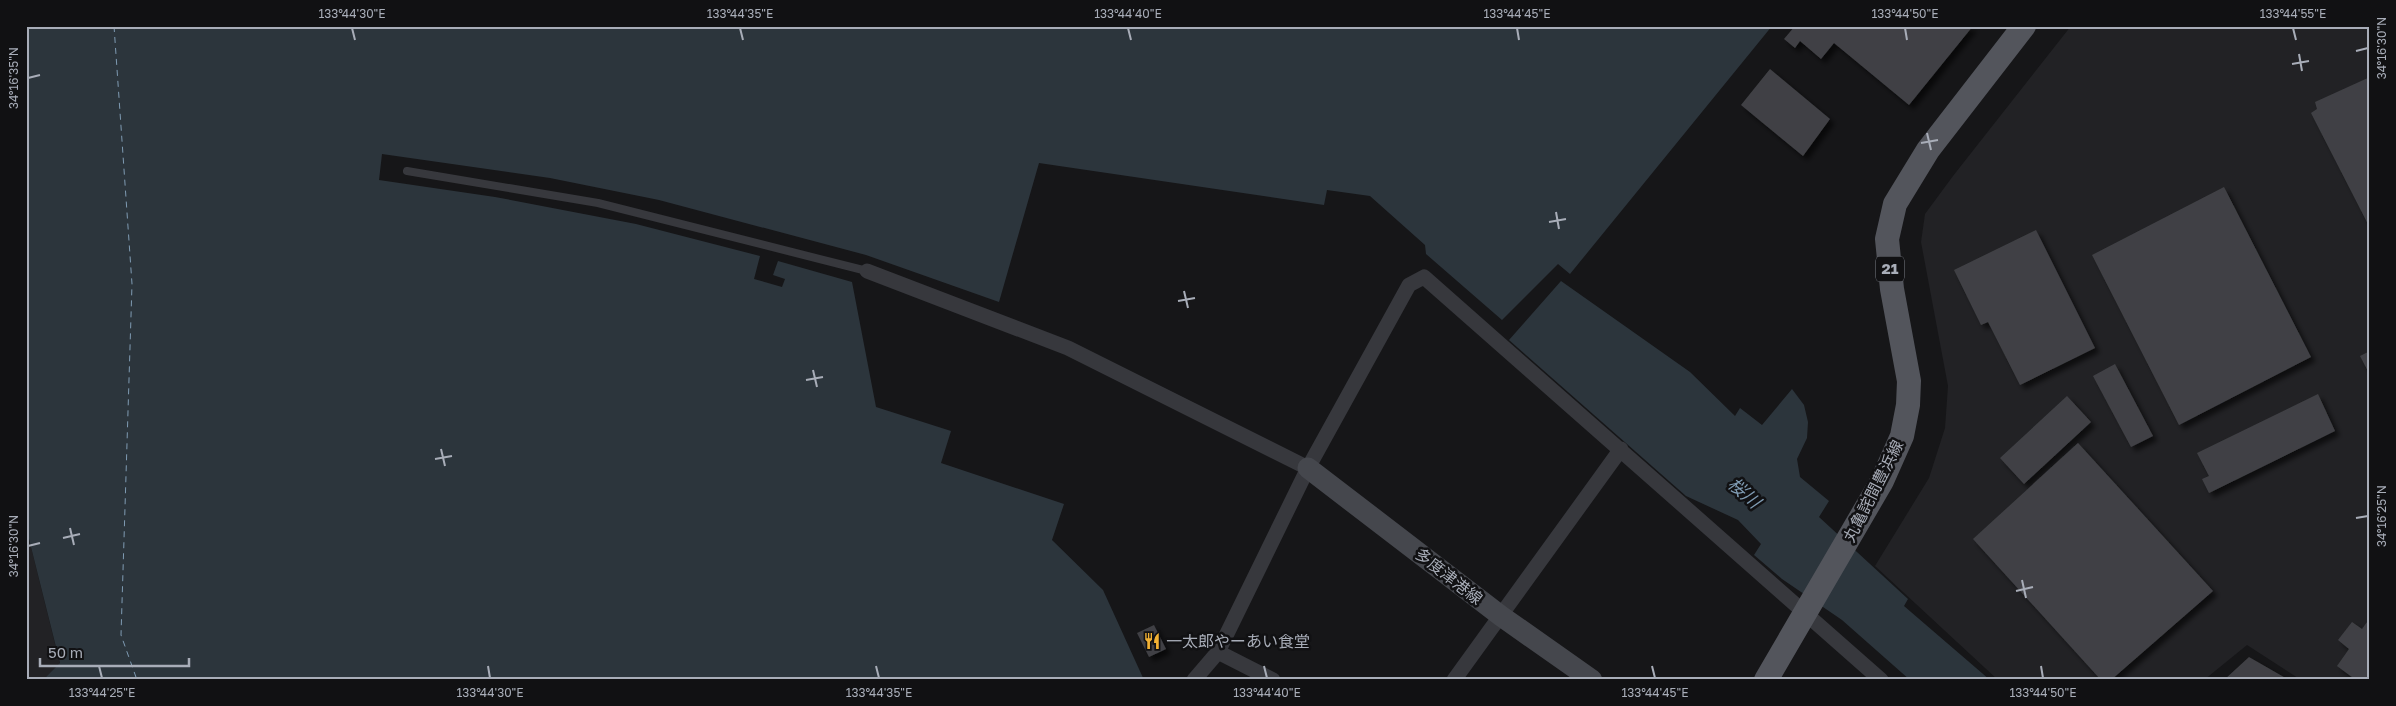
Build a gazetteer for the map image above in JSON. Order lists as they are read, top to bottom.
{
  "streets": {
    "main road": ["21", "丸亀詫間豊浜線", "多度津港線"]
  },
  "water": ["桜川"],
  "places": {
    "restaurant": ["一太郎やーあい食堂"]
  },
  "scale_bar": "50 m",
  "coordinates": [
    "133°44'30\"E",
    "133°44'35\"E",
    "133°44'40\"E",
    "133°44'45\"E",
    "133°44'50\"E",
    "133°44'55\"E",
    "34°16'30\"N",
    "34°16'35\"N",
    "34°16'25\"N",
    "133°44'25\"E"
  ]
}
